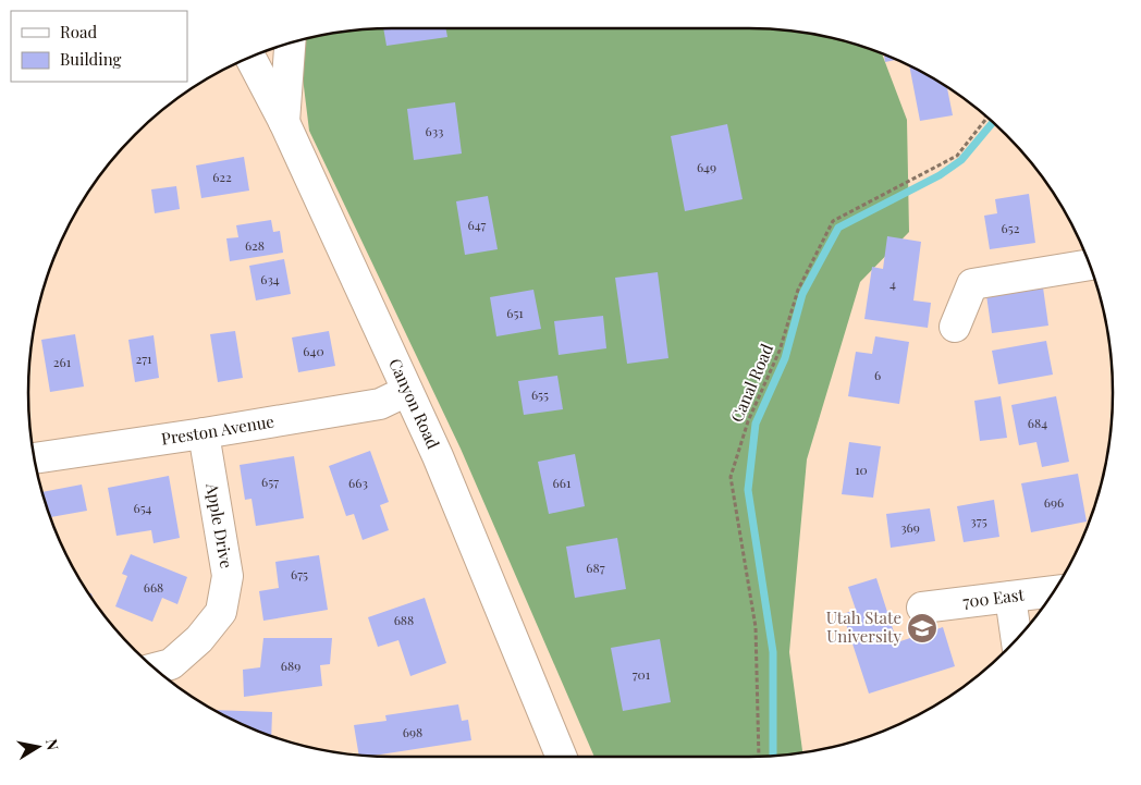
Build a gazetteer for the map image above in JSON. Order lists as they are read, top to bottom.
{
  "streets": {
    "street": [
      "Canyon Road",
      "Preston Avenue",
      "Apple Drive",
      "700 East"
    ],
    "path": ["Canal Road"]
  },
  "crossings": [
    ["Canyon Road", "Preston Avenue"],
    ["Preston Avenue", "Apple Drive"]
  ],
  "places": {
    "school or university": ["Utah State University"]
  },
  "house_numbers": [
    "633",
    "649",
    "622",
    "647",
    "652",
    "628",
    "634",
    "4",
    "651",
    "640",
    "271",
    "261",
    "6",
    "655",
    "684",
    "10",
    "657",
    "663",
    "661",
    "696",
    "654",
    "375",
    "369",
    "687",
    "675",
    "668",
    "688",
    "689",
    "701",
    "698"
  ],
  "legend": ["Road", "Building"],
  "north": "right"
}
